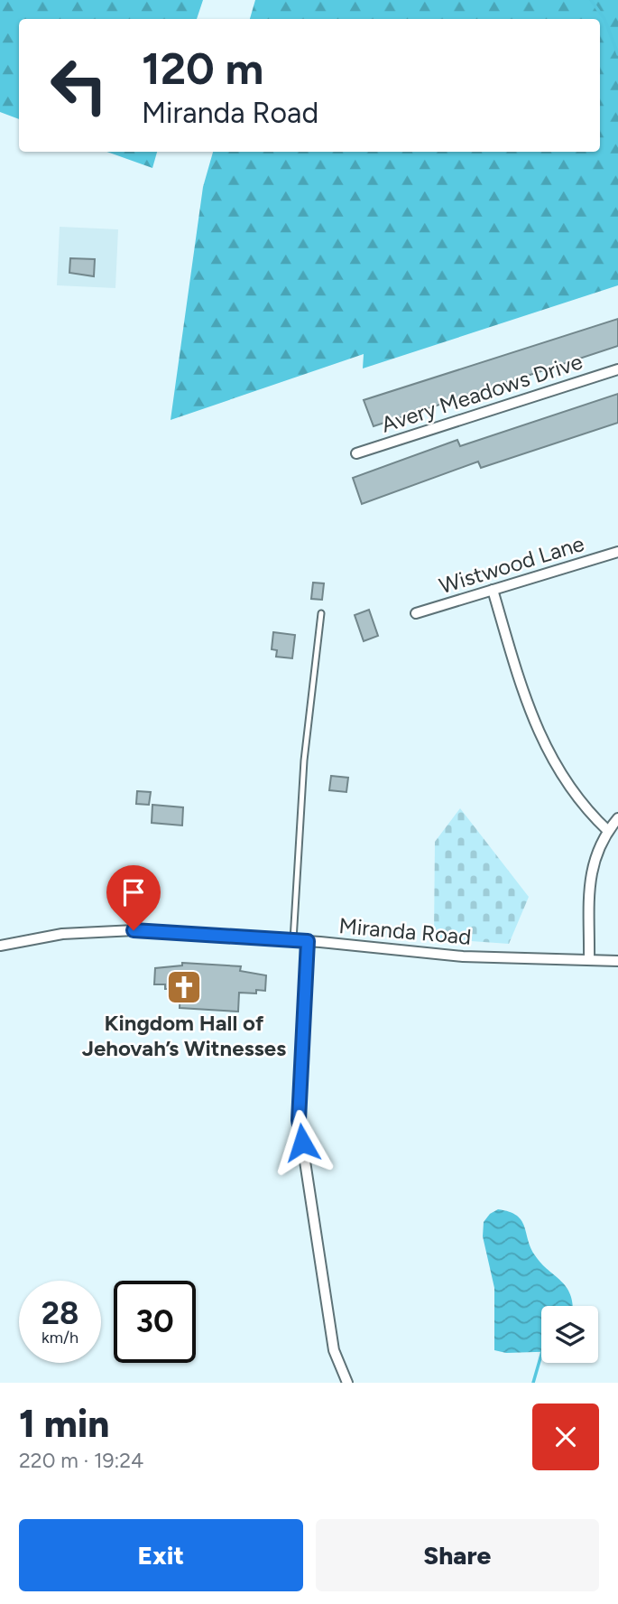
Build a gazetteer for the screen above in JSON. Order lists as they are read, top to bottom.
{
  "streets": {
    "street": ["Avery Meadows Drive", "Wistwood Lane", "Miranda Road"]
  },
  "places": {
    "church": ["Kingdom Hall of Jehovah’s Witnesses"]
  },
  "page": {
    "turn": ["120 m", "Miranda Road"],
    "speed": "28 km/h",
    "limit": "30",
    "heading": ["1 min", "220 m · 19:24"],
    "buttons": ["Exit", "Share"]
  }
}
